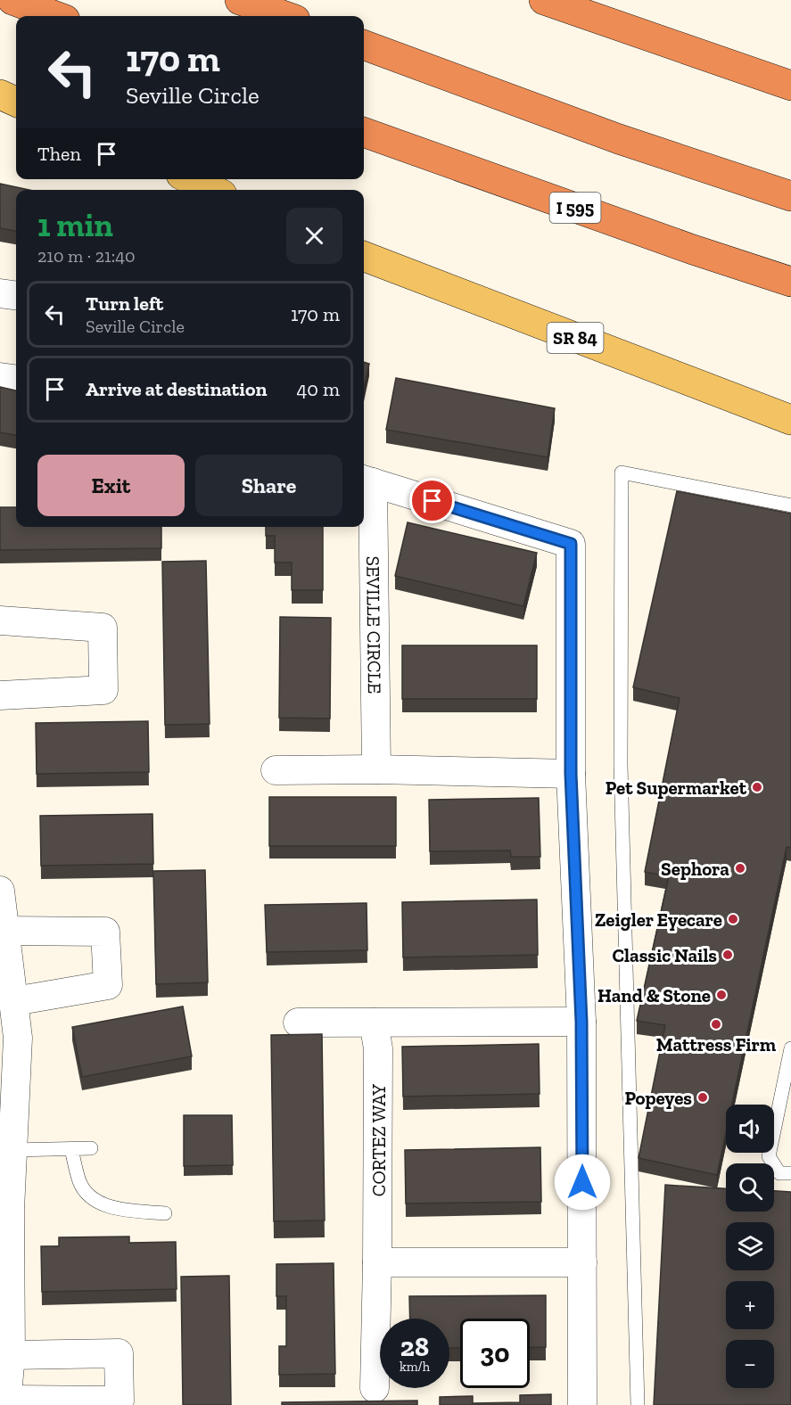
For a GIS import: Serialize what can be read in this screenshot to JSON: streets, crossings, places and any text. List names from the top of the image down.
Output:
{
  "streets": {
    "highway": ["I 595"],
    "main road": ["SR 84"],
    "street": ["SEVILLE CIRCLE", "CORTEZ WAY"]
  },
  "places": [
    "Pet Supermarket",
    "Sephora",
    "Zeigler Eyecare",
    "Classic Nails",
    "Hand & Stone",
    "Mattress Firm",
    "Popeyes"
  ],
  "page": {
    "turn": ["170 m", "Seville Circle"],
    "then": "Then",
    "heading": ["1 min", "210 m · 21:40"],
    "list": [
      {
        "name": "Turn left",
        "note": "Seville Circle",
        "value": "170 m"
      },
      {
        "name": "Arrive at destination",
        "value": "40 m"
      }
    ],
    "buttons": ["Exit", "Share"],
    "map_buttons": ["+", "−"],
    "speed": "28 km/h",
    "limit": "30"
  }
}
